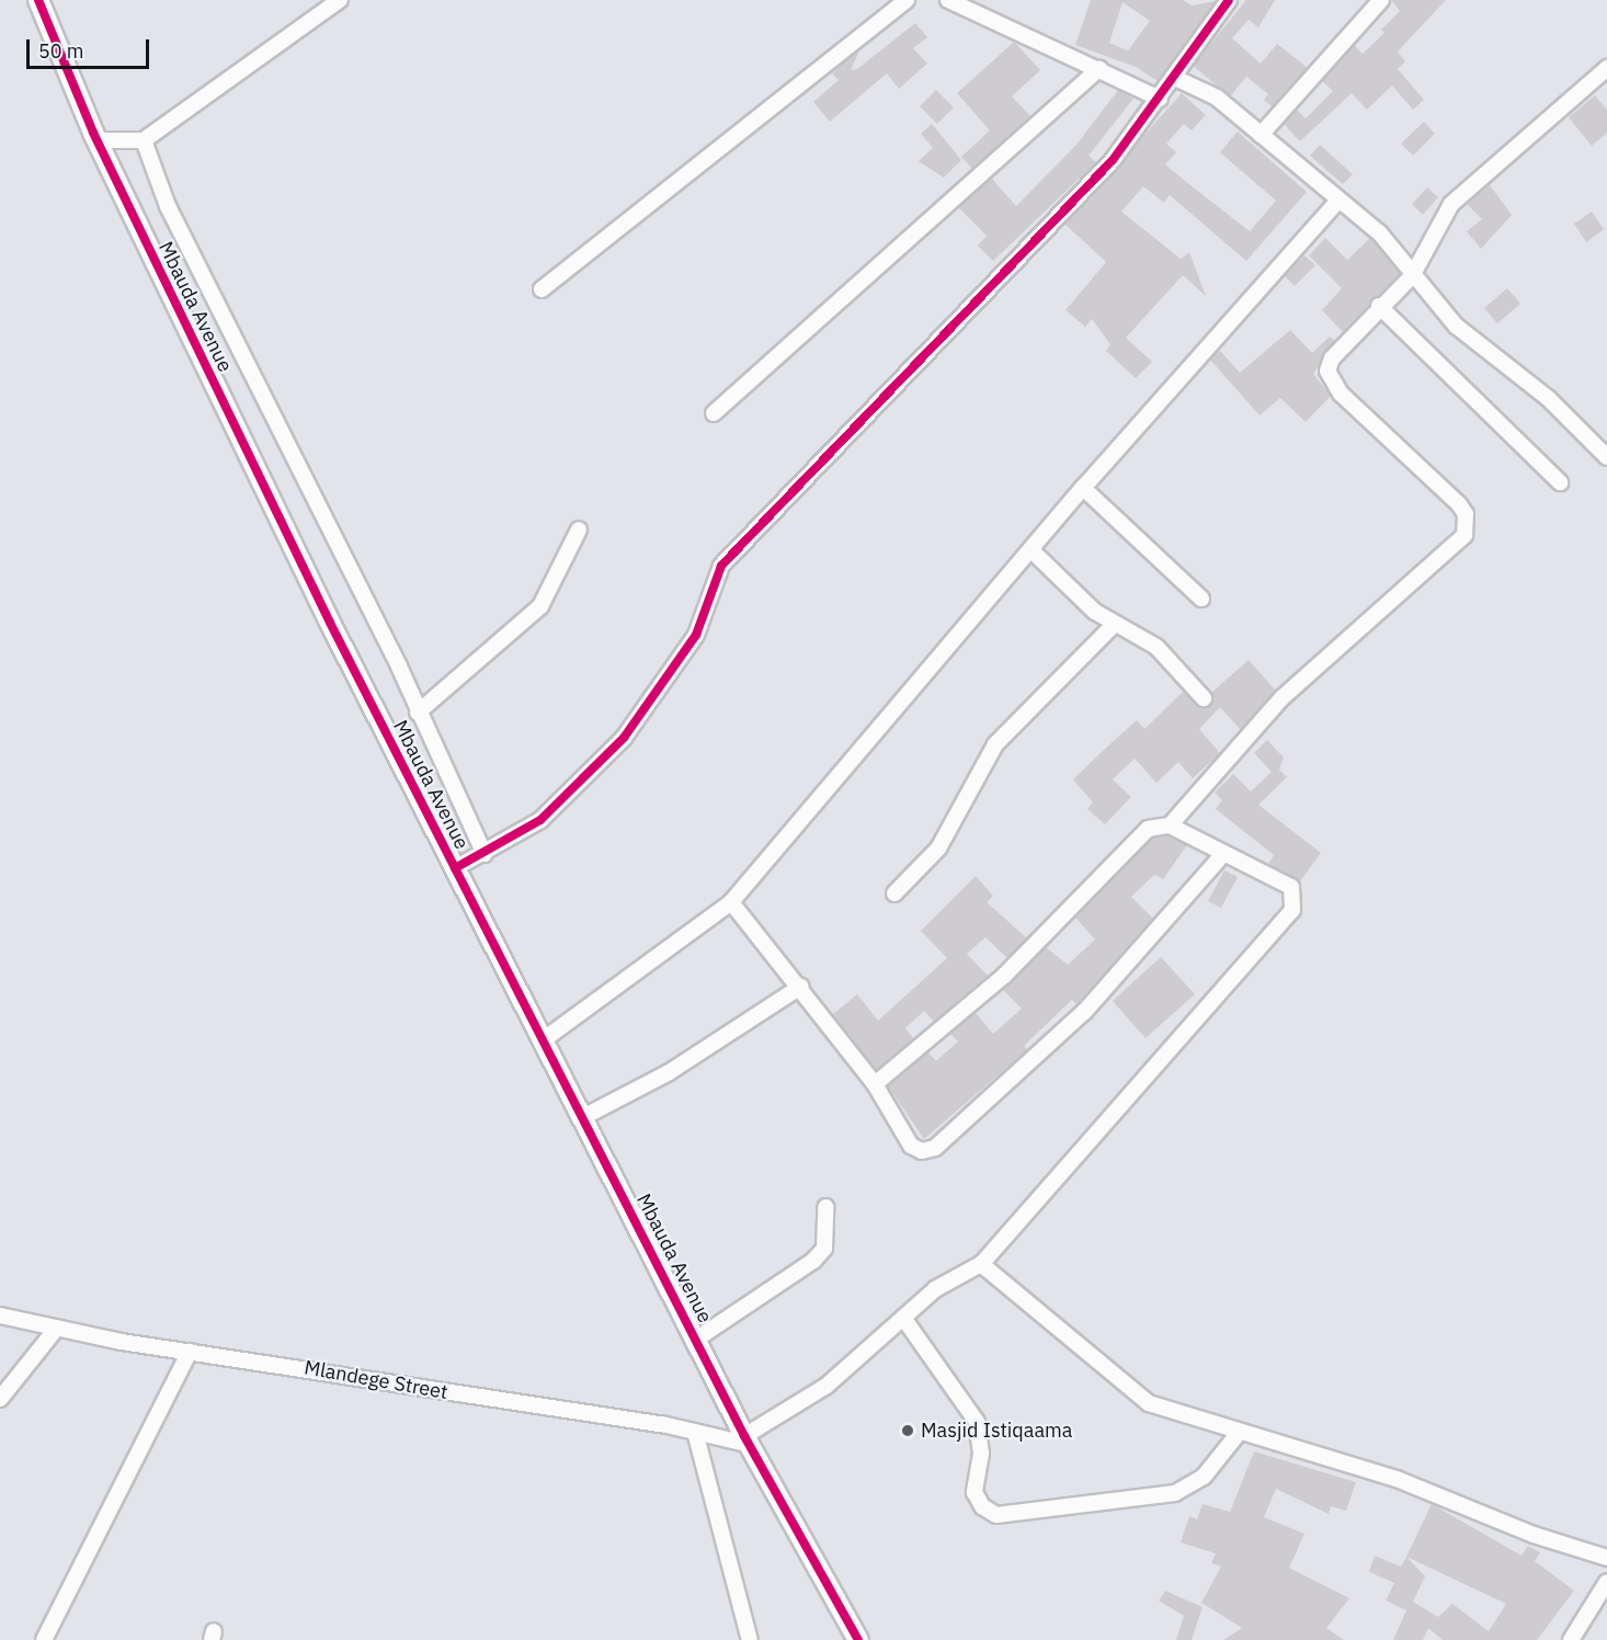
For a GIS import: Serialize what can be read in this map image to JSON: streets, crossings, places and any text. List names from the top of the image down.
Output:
{
  "streets": {
    "street": ["Mbauda Avenue", "Mlandege Street"]
  },
  "crossings": [
    ["Mbauda Avenue", "Mlandege Street"]
  ],
  "places": ["Masjid Istiqaama"],
  "scale_bar": "50 m"
}
